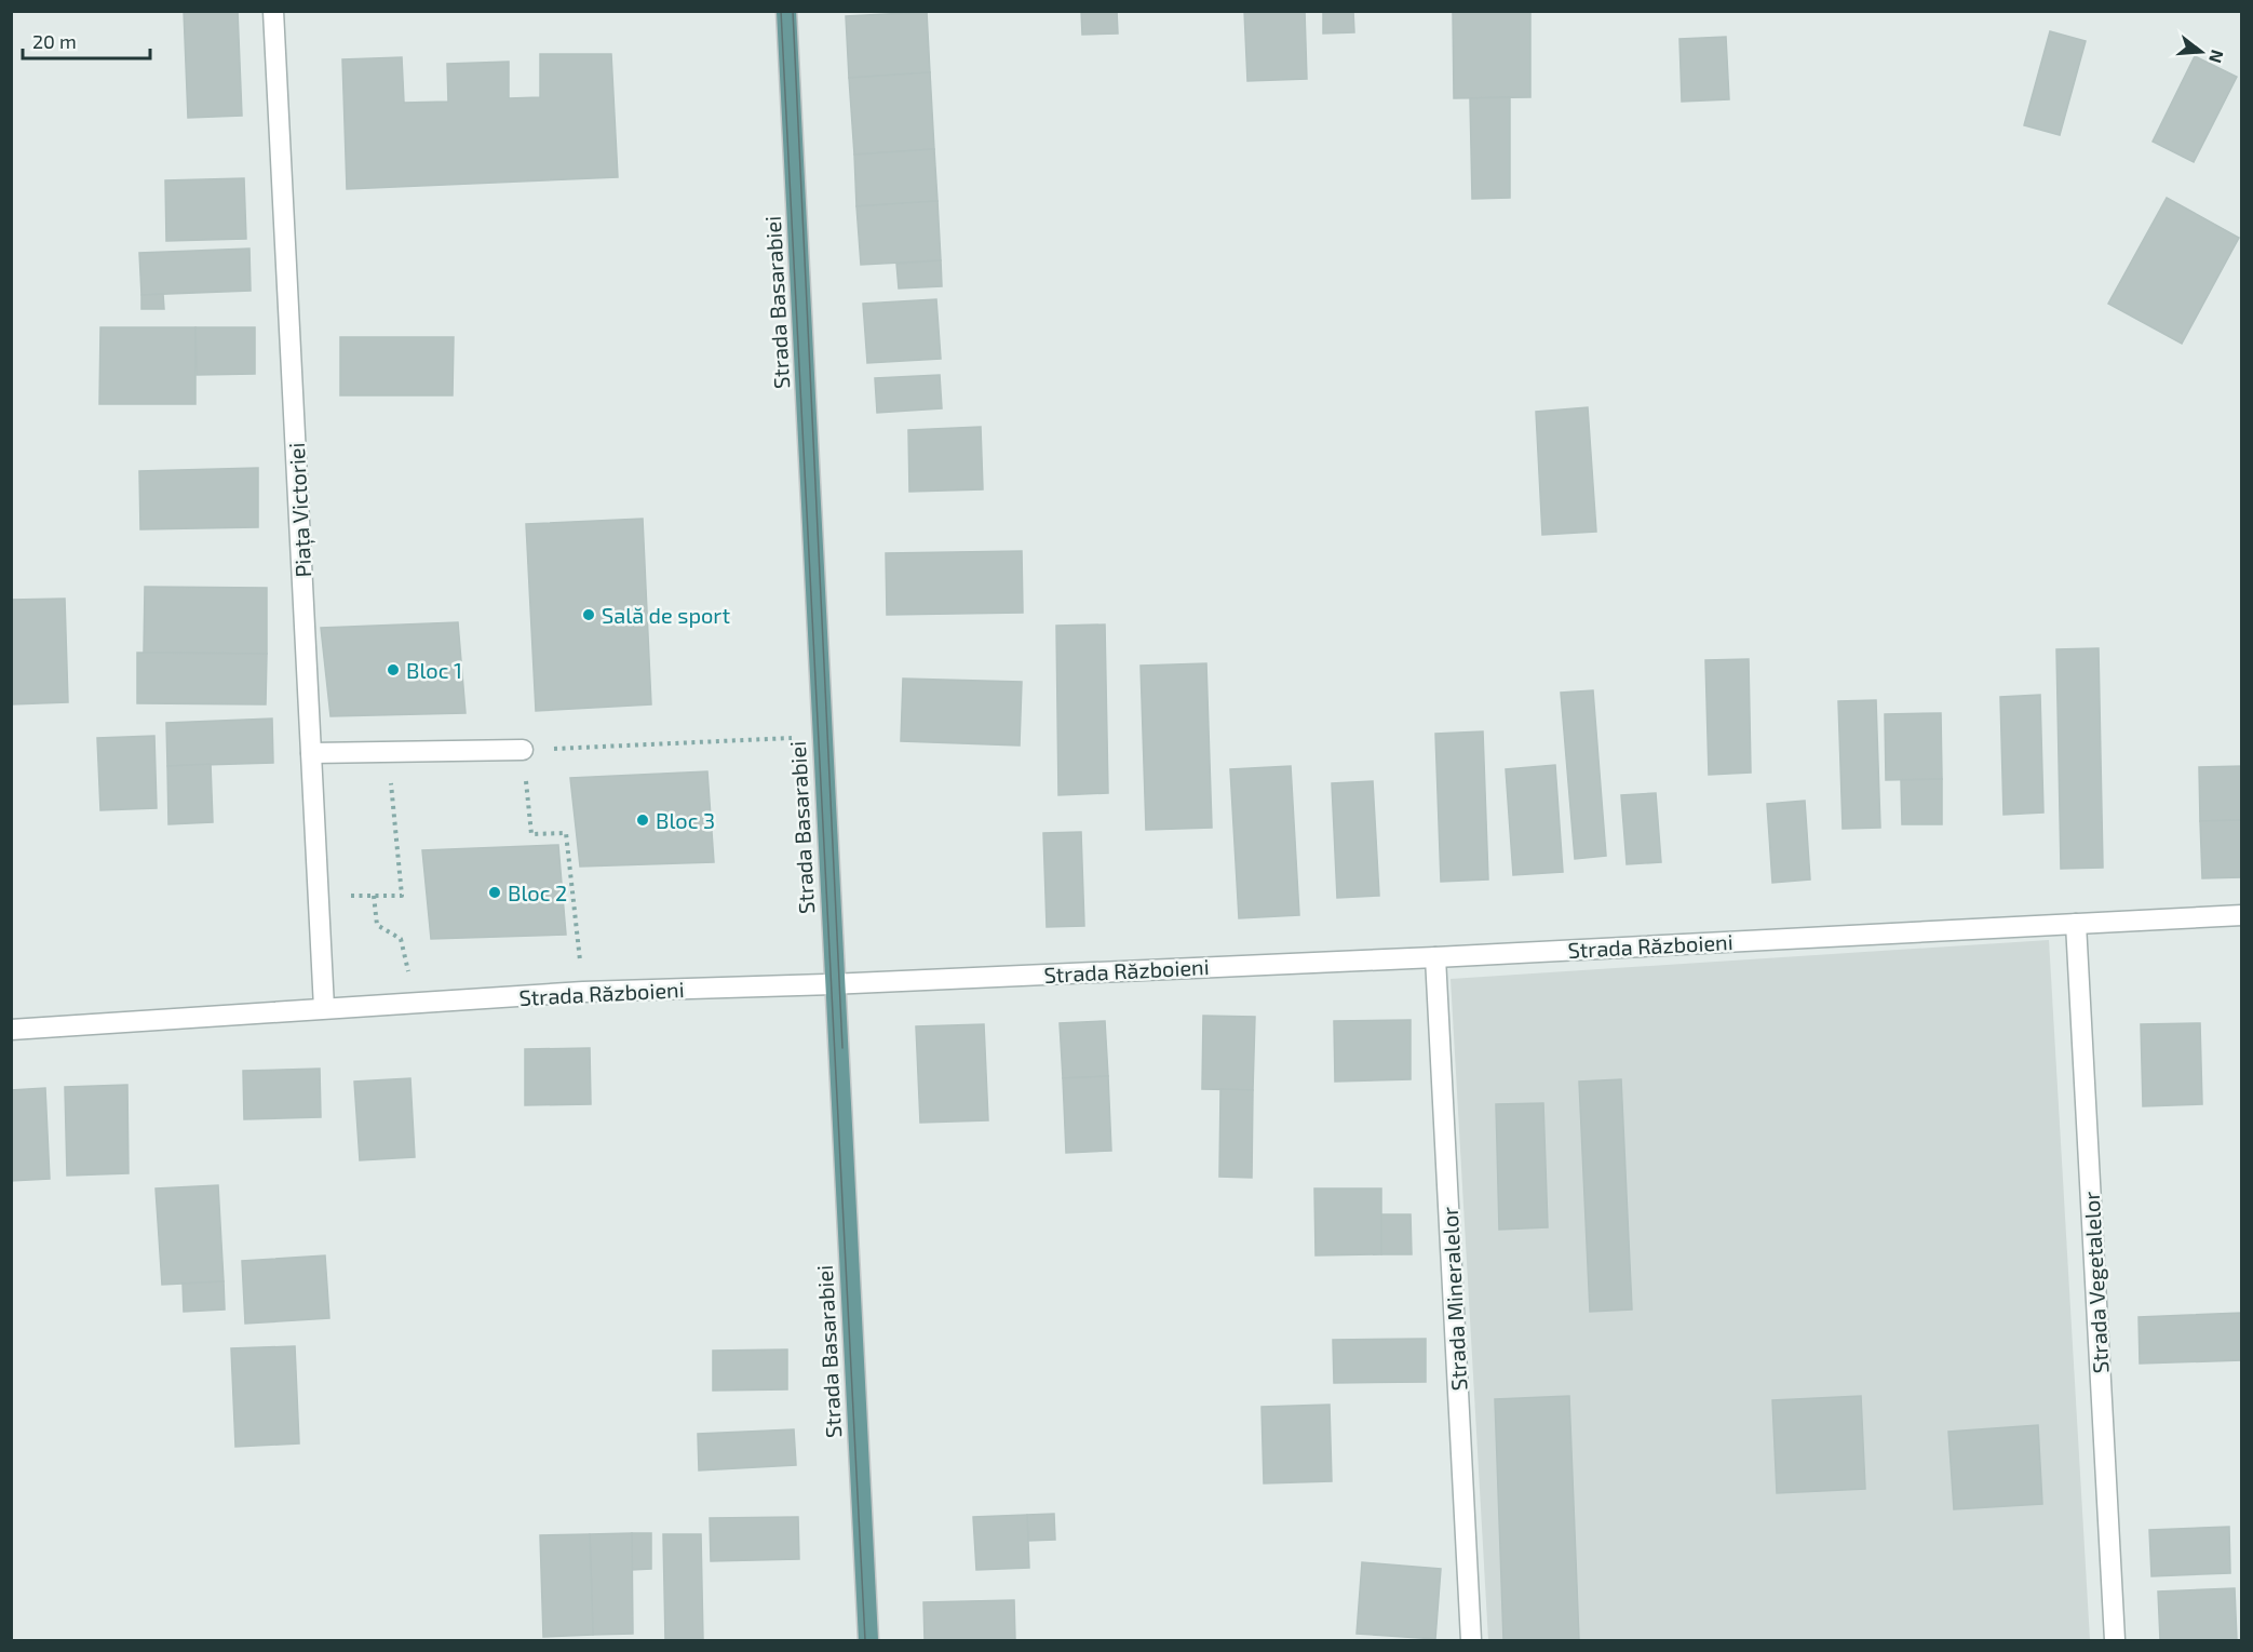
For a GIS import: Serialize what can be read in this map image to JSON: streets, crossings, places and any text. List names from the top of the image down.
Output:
{
  "streets": {
    "main road": ["Strada Basarabiei"],
    "street": [
      "Piața Victoriei",
      "Strada Războieni",
      "Strada Vegetalelor",
      "Strada Mineralelor"
    ]
  },
  "crossings": [
    ["Strada Basarabiei", "Strada Războieni"],
    ["Piața Victoriei", "Strada Războieni"],
    ["Strada Războieni", "Strada Vegetalelor"],
    ["Strada Războieni", "Strada Mineralelor"]
  ],
  "places": [
    "Sală de sport",
    "Bloc 1",
    "Bloc 3",
    "Bloc 2"
  ],
  "scale_bar": "20 m",
  "north": "right"
}
